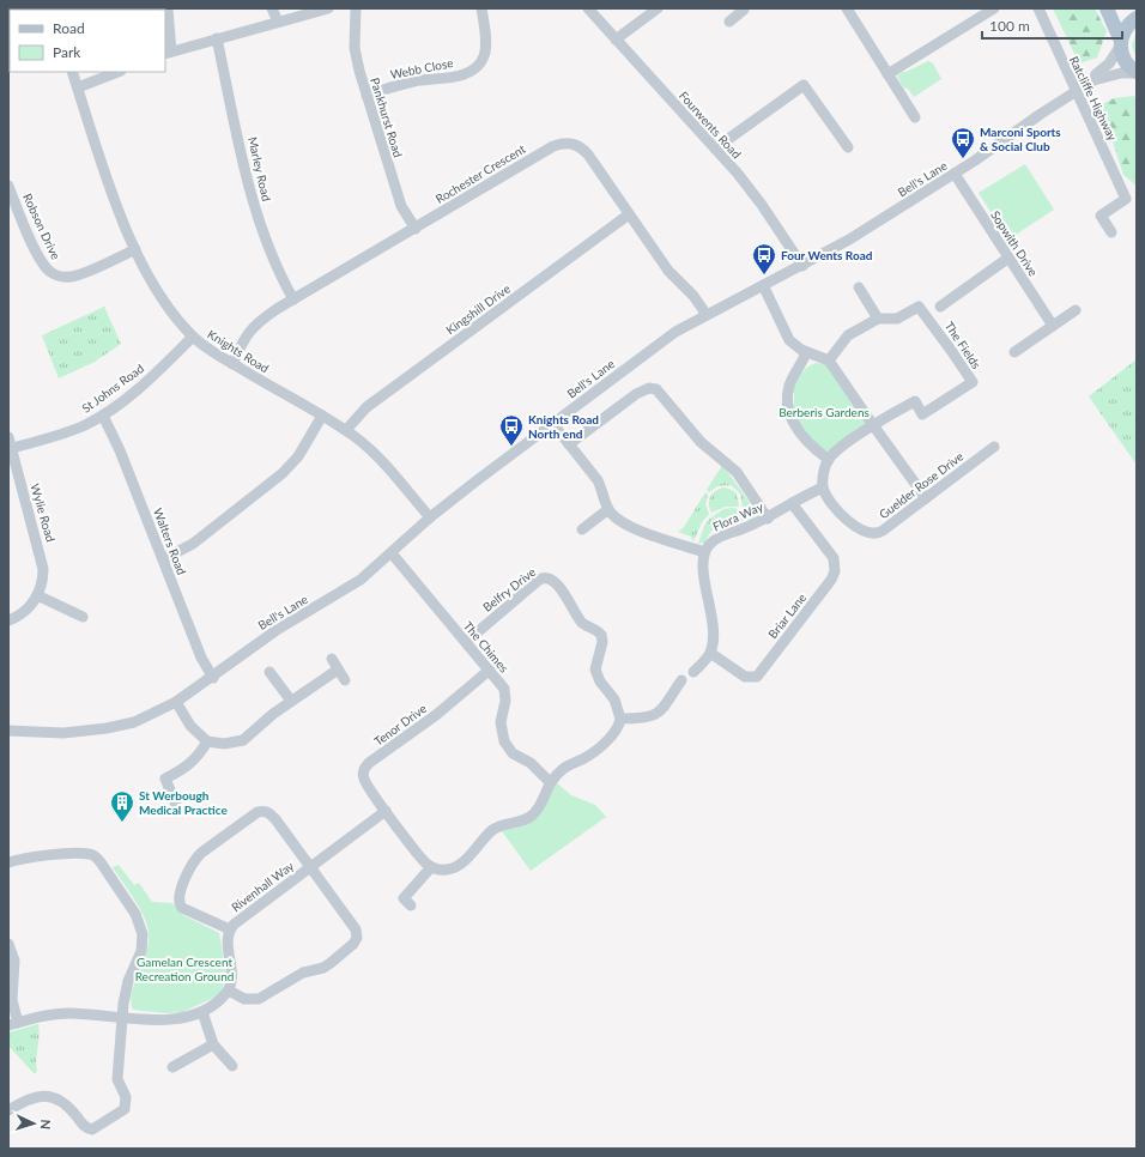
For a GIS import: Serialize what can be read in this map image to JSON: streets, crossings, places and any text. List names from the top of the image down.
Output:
{
  "streets": {
    "street": [
      "Webb Close",
      "Ratcliffe Highway",
      "Pankhurst Road",
      "Fourwents Road",
      "Marley Road",
      "Rochester Crescent",
      "Bell's Lane",
      "Robson Drive",
      "Sopwith Drive",
      "Kingshill Drive",
      "The Fields",
      "Knights Road",
      "St Johns Road",
      "Guelder Rose Drive",
      "Wylie Road",
      "Flora Way",
      "Walters Road",
      "Belfry Drive",
      "Briar Lane",
      "The Chimes",
      "Tenor Drive",
      "Rivenhall Way"
    ]
  },
  "crossings": [
    ["Webb Close", "Pankhurst Road"],
    ["Ratcliffe Highway", "Bell's Lane"],
    ["Pankhurst Road", "Rochester Crescent"],
    ["Fourwents Road", "Bell's Lane"],
    ["Marley Road", "Rochester Crescent"],
    ["Rochester Crescent", "Bell's Lane"],
    ["Rochester Crescent", "Kingshill Drive"],
    ["Rochester Crescent", "Knights Road"],
    ["Bell's Lane", "Sopwith Drive"],
    ["Bell's Lane", "Knights Road"],
    ["Bell's Lane", "Walters Road"],
    ["Bell's Lane", "The Chimes"],
    ["Robson Drive", "Knights Road"],
    ["Kingshill Drive", "Knights Road"],
    ["Knights Road", "St Johns Road"],
    ["St Johns Road", "Wylie Road"],
    ["St Johns Road", "Walters Road"],
    ["Guelder Rose Drive", "Flora Way"],
    ["Flora Way", "Briar Lane"],
    ["Belfry Drive", "The Chimes"],
    ["The Chimes", "Tenor Drive"],
    ["Tenor Drive", "Rivenhall Way"]
  ],
  "parks": ["Berberis Gardens", "Gamelan Crescent Recreation Ground"],
  "places": {
    "bus stop": ["Marconi Sports & Social Club", "Four Wents Road", "Knights Road North end"],
    "building": ["St Werbough Medical Practice"]
  },
  "legend": ["Road", "Park"],
  "scale_bar": "100 m",
  "north": "right"
}
